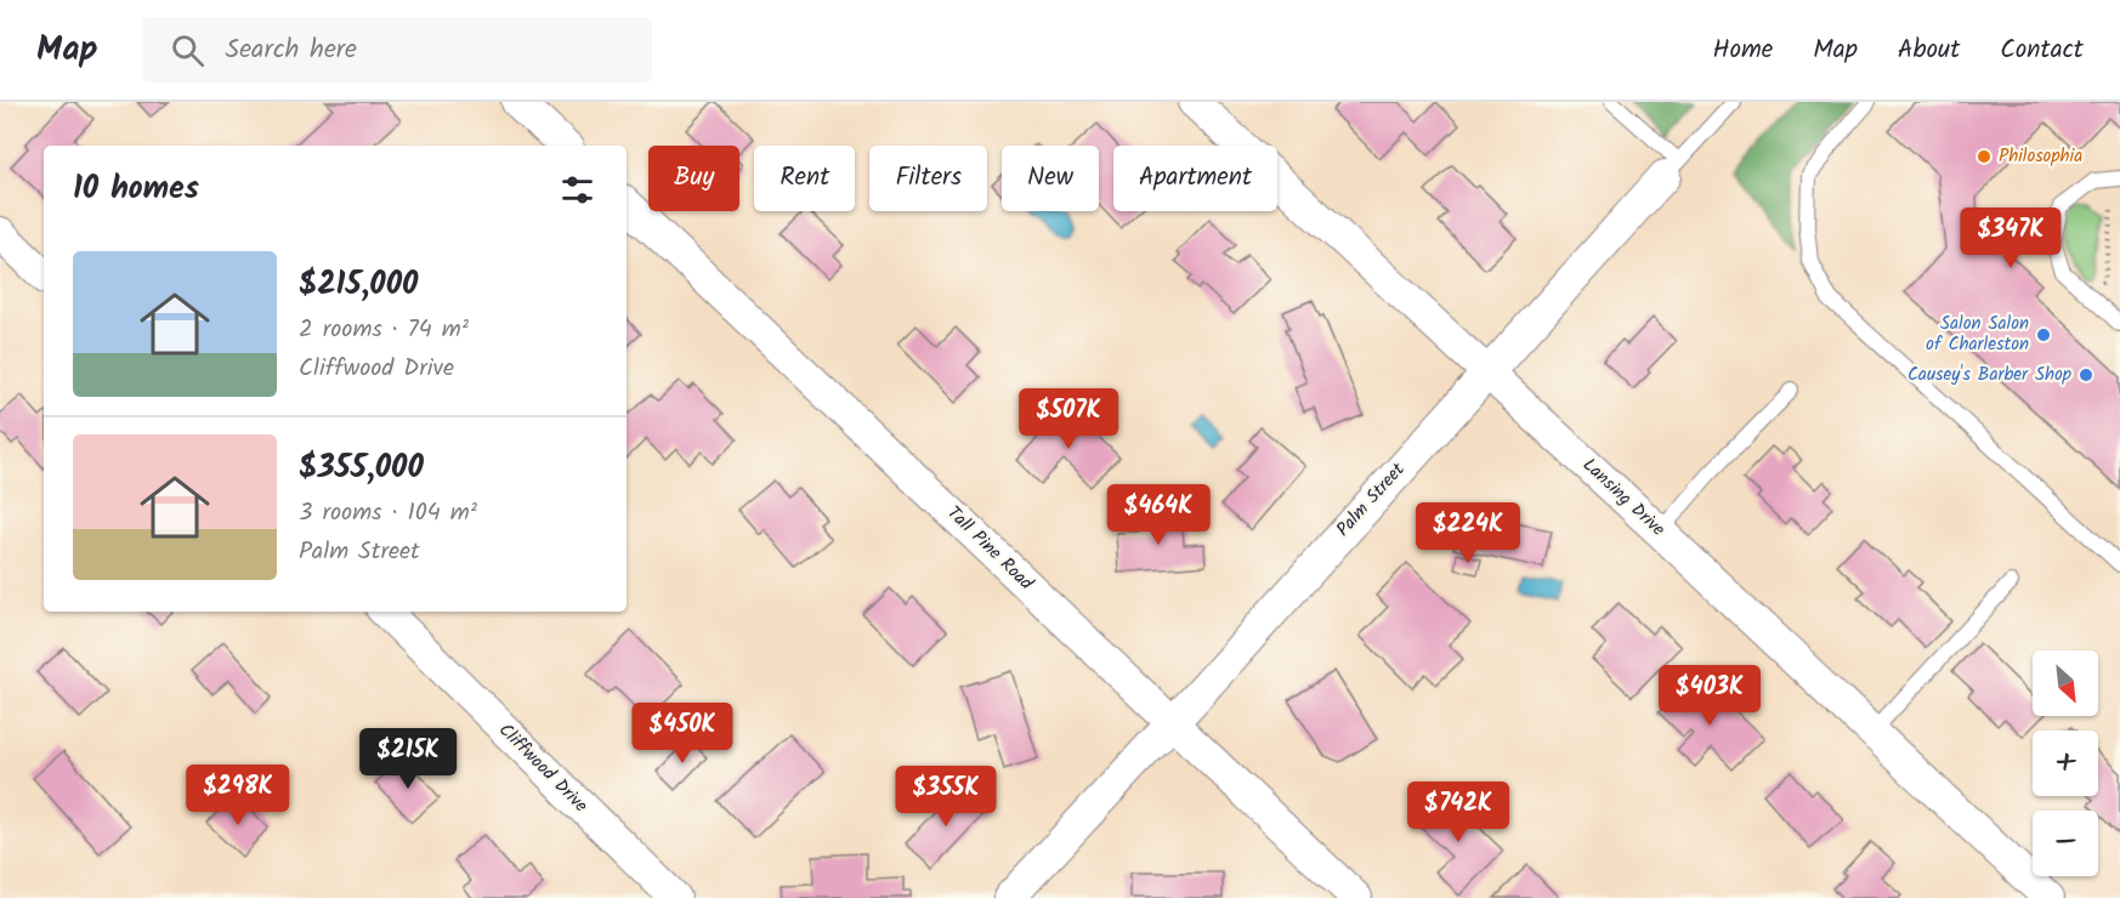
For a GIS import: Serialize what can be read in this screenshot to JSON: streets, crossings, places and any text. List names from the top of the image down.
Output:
{
  "streets": {
    "street": [
      "Lansing Drive",
      "Palm Street",
      "Tall Pine Road",
      "Cliffwood Drive"
    ]
  },
  "crossings": [
    ["Lansing Drive", "Palm Street"],
    ["Palm Street", "Tall Pine Road"]
  ],
  "places": ["Philosophia", "Salon Salon of Charleston", "Causey's Barber Shop"],
  "north": "bottom right",
  "page": {
    "header": "Map",
    "search": "Search here",
    "nav": [
      "Home",
      "Map",
      "About",
      "Contact"
    ],
    "chip": [
      "Buy",
      "Rent",
      "Filters",
      "New",
      "Apartment"
    ],
    "heading": "10 homes",
    "price": [
      "$347K",
      "$507K",
      "$464K",
      "$224K",
      "$403K",
      "$450K",
      "$215K",
      "$298K",
      "$355K",
      "$742K"
    ],
    "list": [
      {
        "name": "$215,000",
        "note": "2 rooms · 74 m² · Cliffwood Drive"
      },
      {
        "name": "$355,000",
        "note": "3 rooms · 104 m² · Palm Street"
      }
    ],
    "map_buttons": ["+", "−"]
  }
}
